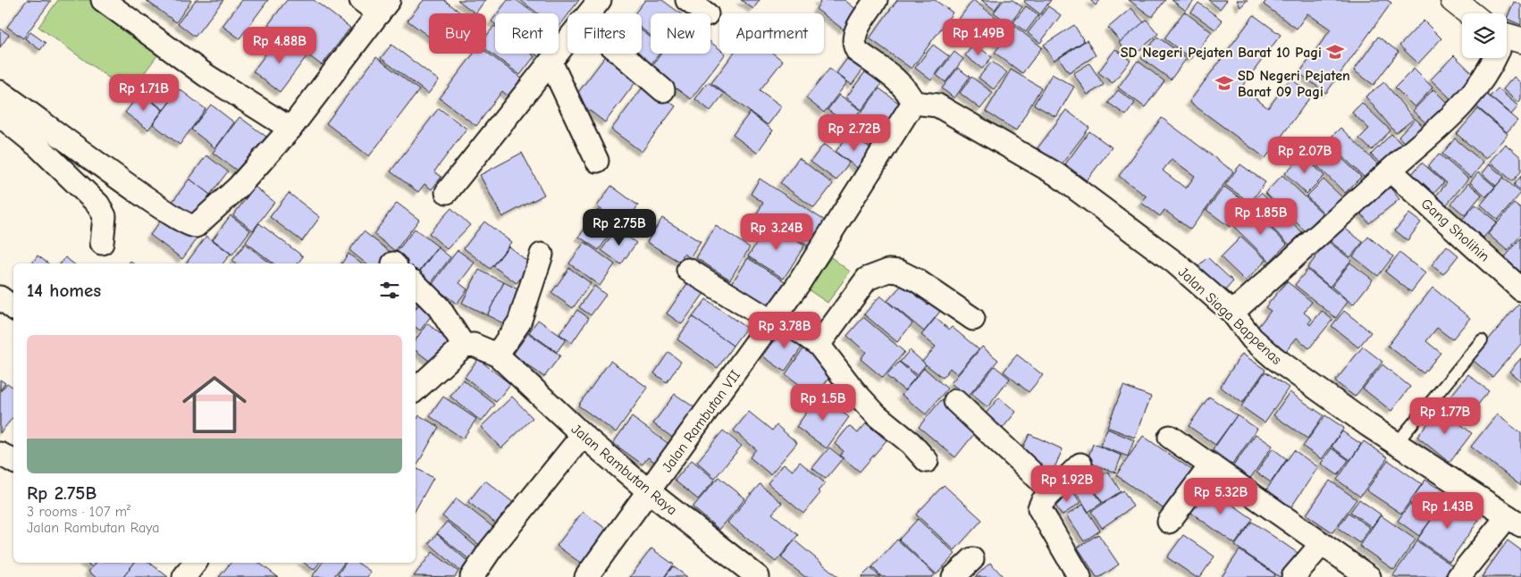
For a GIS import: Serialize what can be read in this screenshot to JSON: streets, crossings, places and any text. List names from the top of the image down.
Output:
{
  "streets": {
    "street": [
      "Gang Sholihin",
      "Jalan Siaga Bappenas",
      "Jalan Rambutan VII",
      "Jalan Rambutan Raya"
    ]
  },
  "crossings": [
    ["Jalan Siaga Bappenas", "Jalan Rambutan VII"],
    ["Jalan Rambutan VII", "Jalan Rambutan Raya"]
  ],
  "places": {
    "school or university": ["SD Negeri Pejaten Barat 10 Pagi", "SD Negeri Pejaten Barat 09 Pagi"]
  },
  "page": {
    "chip": [
      "Buy",
      "Rent",
      "Filters",
      "New",
      "Apartment"
    ],
    "price": [
      "Rp 1.49B",
      "Rp 4.88B",
      "Rp 1.71B",
      "Rp 2.72B",
      "Rp 2.07B",
      "Rp 1.85B",
      "Rp 2.75B",
      "Rp 3.24B",
      "Rp 3.78B",
      "Rp 1.5B",
      "Rp 1.77B",
      "Rp 1.92B",
      "Rp 5.32B",
      "Rp 1.43B"
    ],
    "heading": "14 homes",
    "list": [
      {
        "name": "Rp 2.75B",
        "note": "3 rooms · 107 m² · Jalan Rambutan Raya"
      }
    ]
  }
}
